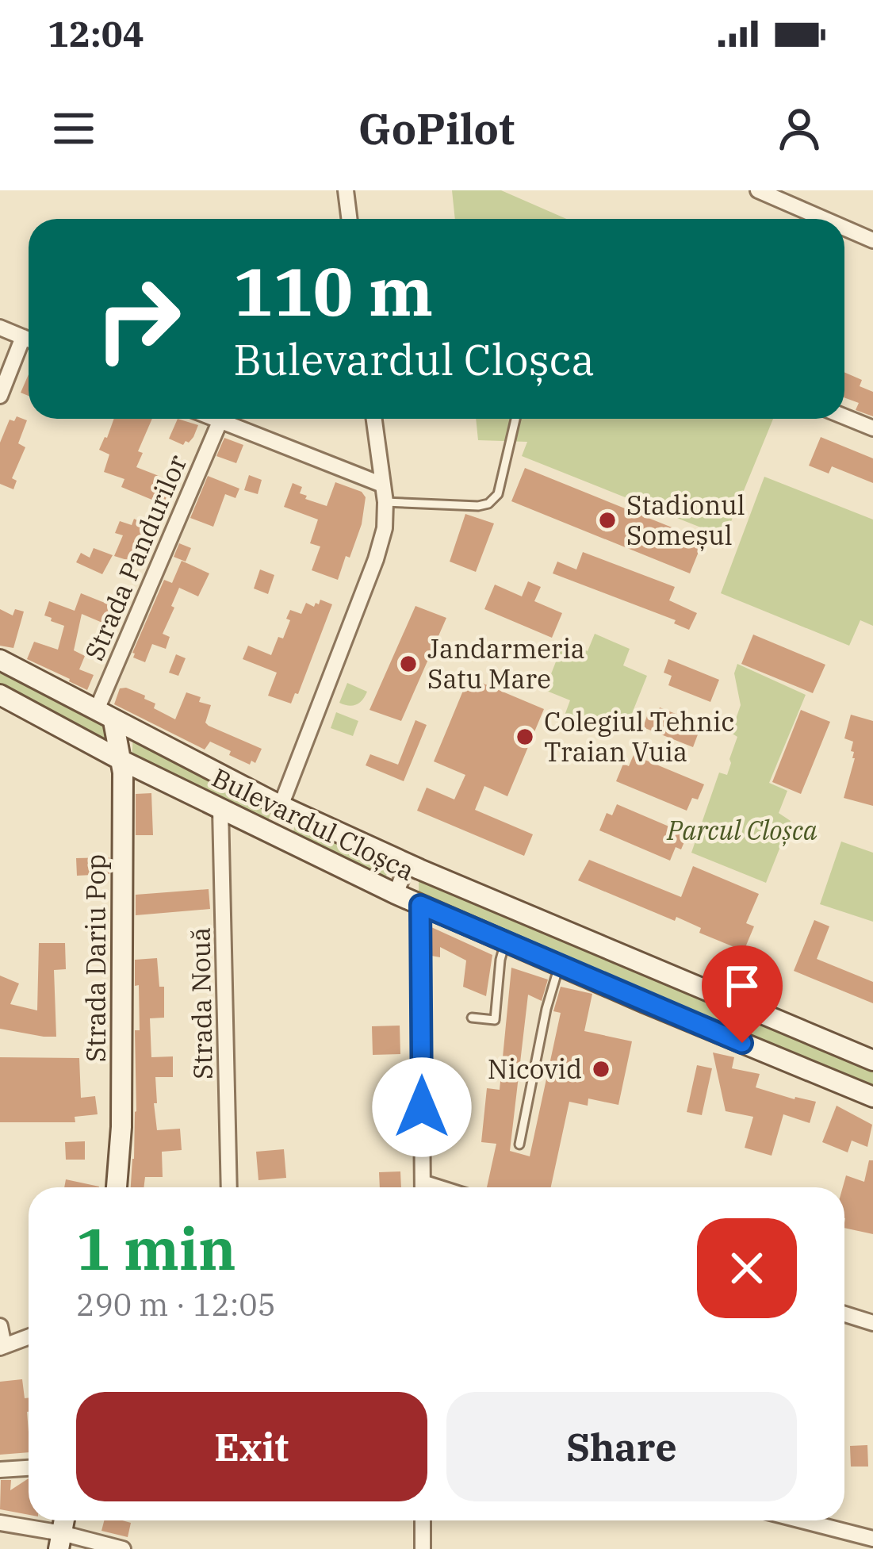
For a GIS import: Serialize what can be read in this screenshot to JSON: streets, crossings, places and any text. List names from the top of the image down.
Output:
{
  "streets": {
    "main road": ["Bulevardul Cloșca", "Strada Dariu Pop"],
    "street": ["Strada Pandurilor", "Strada Nouă"]
  },
  "crossings": [
    ["Strada Pandurilor", "Bulevardul Cloșca"],
    ["Strada Pandurilor", "Strada Dariu Pop"],
    ["Bulevardul Cloșca", "Strada Dariu Pop"],
    ["Bulevardul Cloșca", "Strada Nouă"]
  ],
  "parks": ["Parcul Cloșca"],
  "places": [
    "Stadionul Someșul",
    "Jandarmeria Satu Mare",
    "Colegiul Tehnic Traian Vuia",
    "Nicovid"
  ],
  "page": {
    "status": "12:04",
    "header": "GoPilot",
    "turn": ["110 m", "Bulevardul Cloșca"],
    "heading": ["1 min", "290 m · 12:05"],
    "buttons": ["Exit", "Share"]
  }
}
